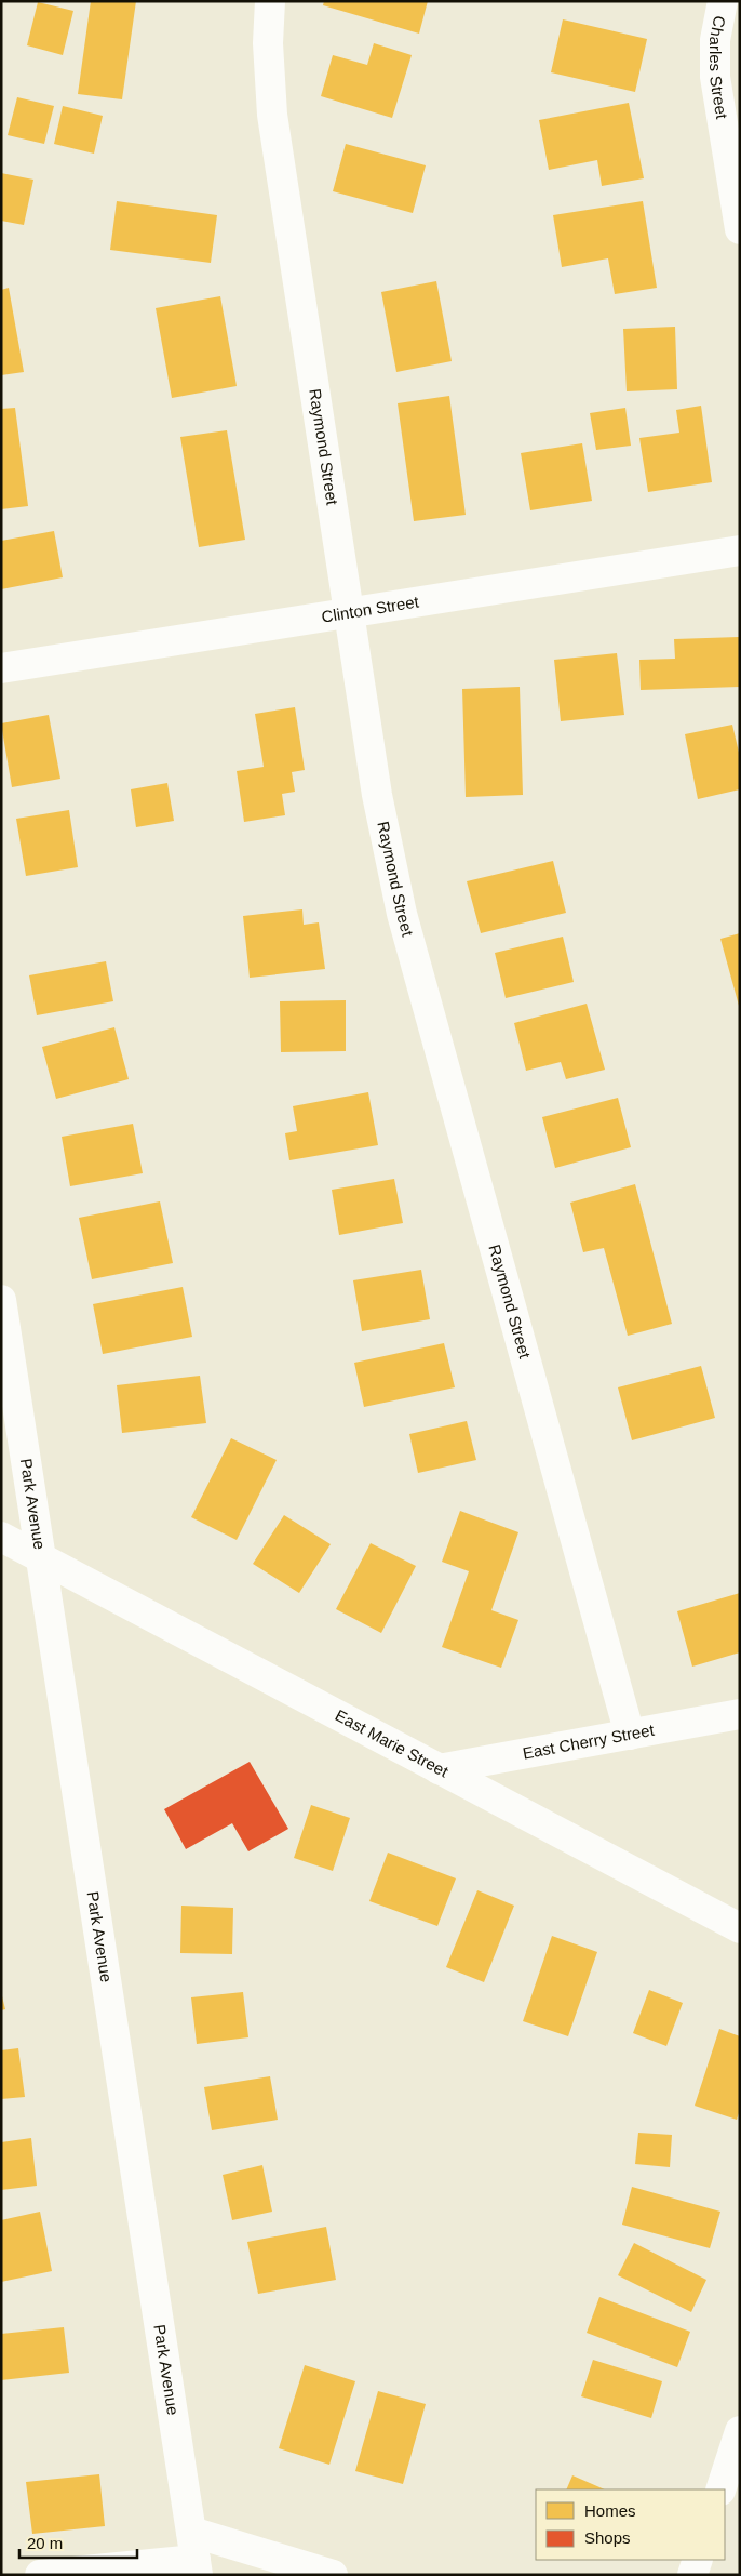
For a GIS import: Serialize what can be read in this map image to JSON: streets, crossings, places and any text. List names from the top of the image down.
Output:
{
  "streets": {
    "street": [
      "Charles Street",
      "Raymond Street",
      "Clinton Street",
      "Park Avenue",
      "East Cherry Street",
      "East Marie Street"
    ]
  },
  "crossings": [
    ["Raymond Street", "Clinton Street"],
    ["Raymond Street", "East Cherry Street"],
    ["Park Avenue", "East Marie Street"],
    ["East Cherry Street", "East Marie Street"]
  ],
  "legend": ["Homes", "Shops"],
  "scale_bar": "20 m"
}
